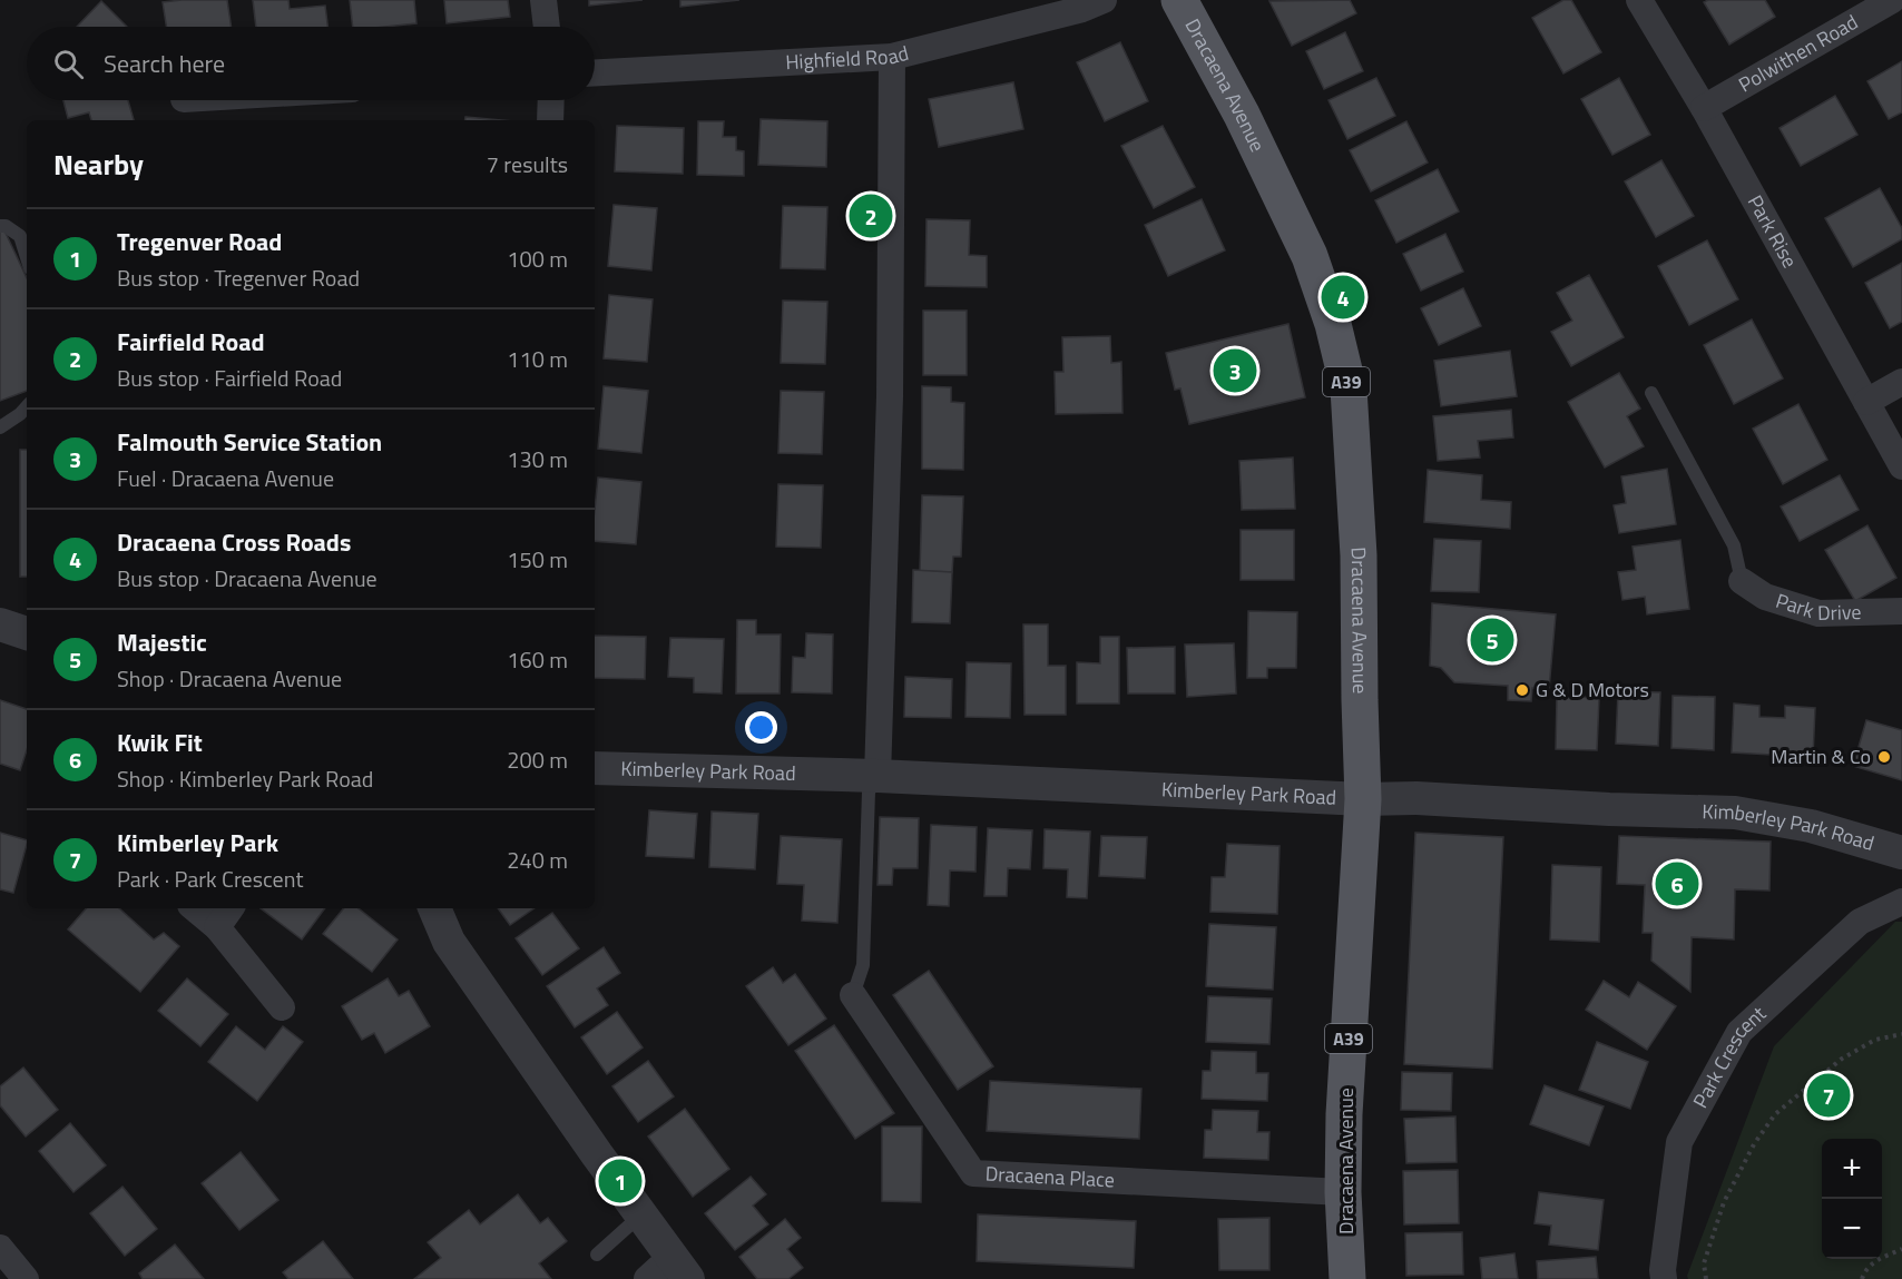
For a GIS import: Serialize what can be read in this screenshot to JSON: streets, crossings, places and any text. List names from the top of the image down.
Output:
{
  "streets": {
    "main road": ["Dracaena Avenue", "A39"],
    "street": [
      "Polwithen Road",
      "Highfield Road",
      "Park Rise",
      "Park Drive",
      "Kimberley Park Road",
      "Park Crescent",
      "Dracaena Place"
    ]
  },
  "crossings": [
    ["Polwithen Road", "Park Rise"],
    ["Dracaena Avenue", "Kimberley Park Road"],
    ["Dracaena Avenue", "Dracaena Place"]
  ],
  "places": ["G & D Motors", "Martin & Co"],
  "page": {
    "search": "Search here",
    "heading": ["Nearby", "7 results"],
    "pins": [
      "2",
      "4",
      "3",
      "5",
      "6",
      "7",
      "1"
    ],
    "list": [
      {
        "mark": "1",
        "name": "Tregenver Road",
        "note": "Bus stop · Tregenver Road",
        "value": "100 m"
      },
      {
        "mark": "2",
        "name": "Fairfield Road",
        "note": "Bus stop · Fairfield Road",
        "value": "110 m"
      },
      {
        "mark": "3",
        "name": "Falmouth Service Station",
        "note": "Fuel · Dracaena Avenue",
        "value": "130 m"
      },
      {
        "mark": "4",
        "name": "Dracaena Cross Roads",
        "note": "Bus stop · Dracaena Avenue",
        "value": "150 m"
      },
      {
        "mark": "5",
        "name": "Majestic",
        "note": "Shop · Dracaena Avenue",
        "value": "160 m"
      },
      {
        "mark": "6",
        "name": "Kwik Fit",
        "note": "Shop · Kimberley Park Road",
        "value": "200 m"
      },
      {
        "mark": "7",
        "name": "Kimberley Park",
        "note": "Park · Park Crescent",
        "value": "240 m"
      }
    ],
    "map_buttons": ["+", "−"]
  }
}
